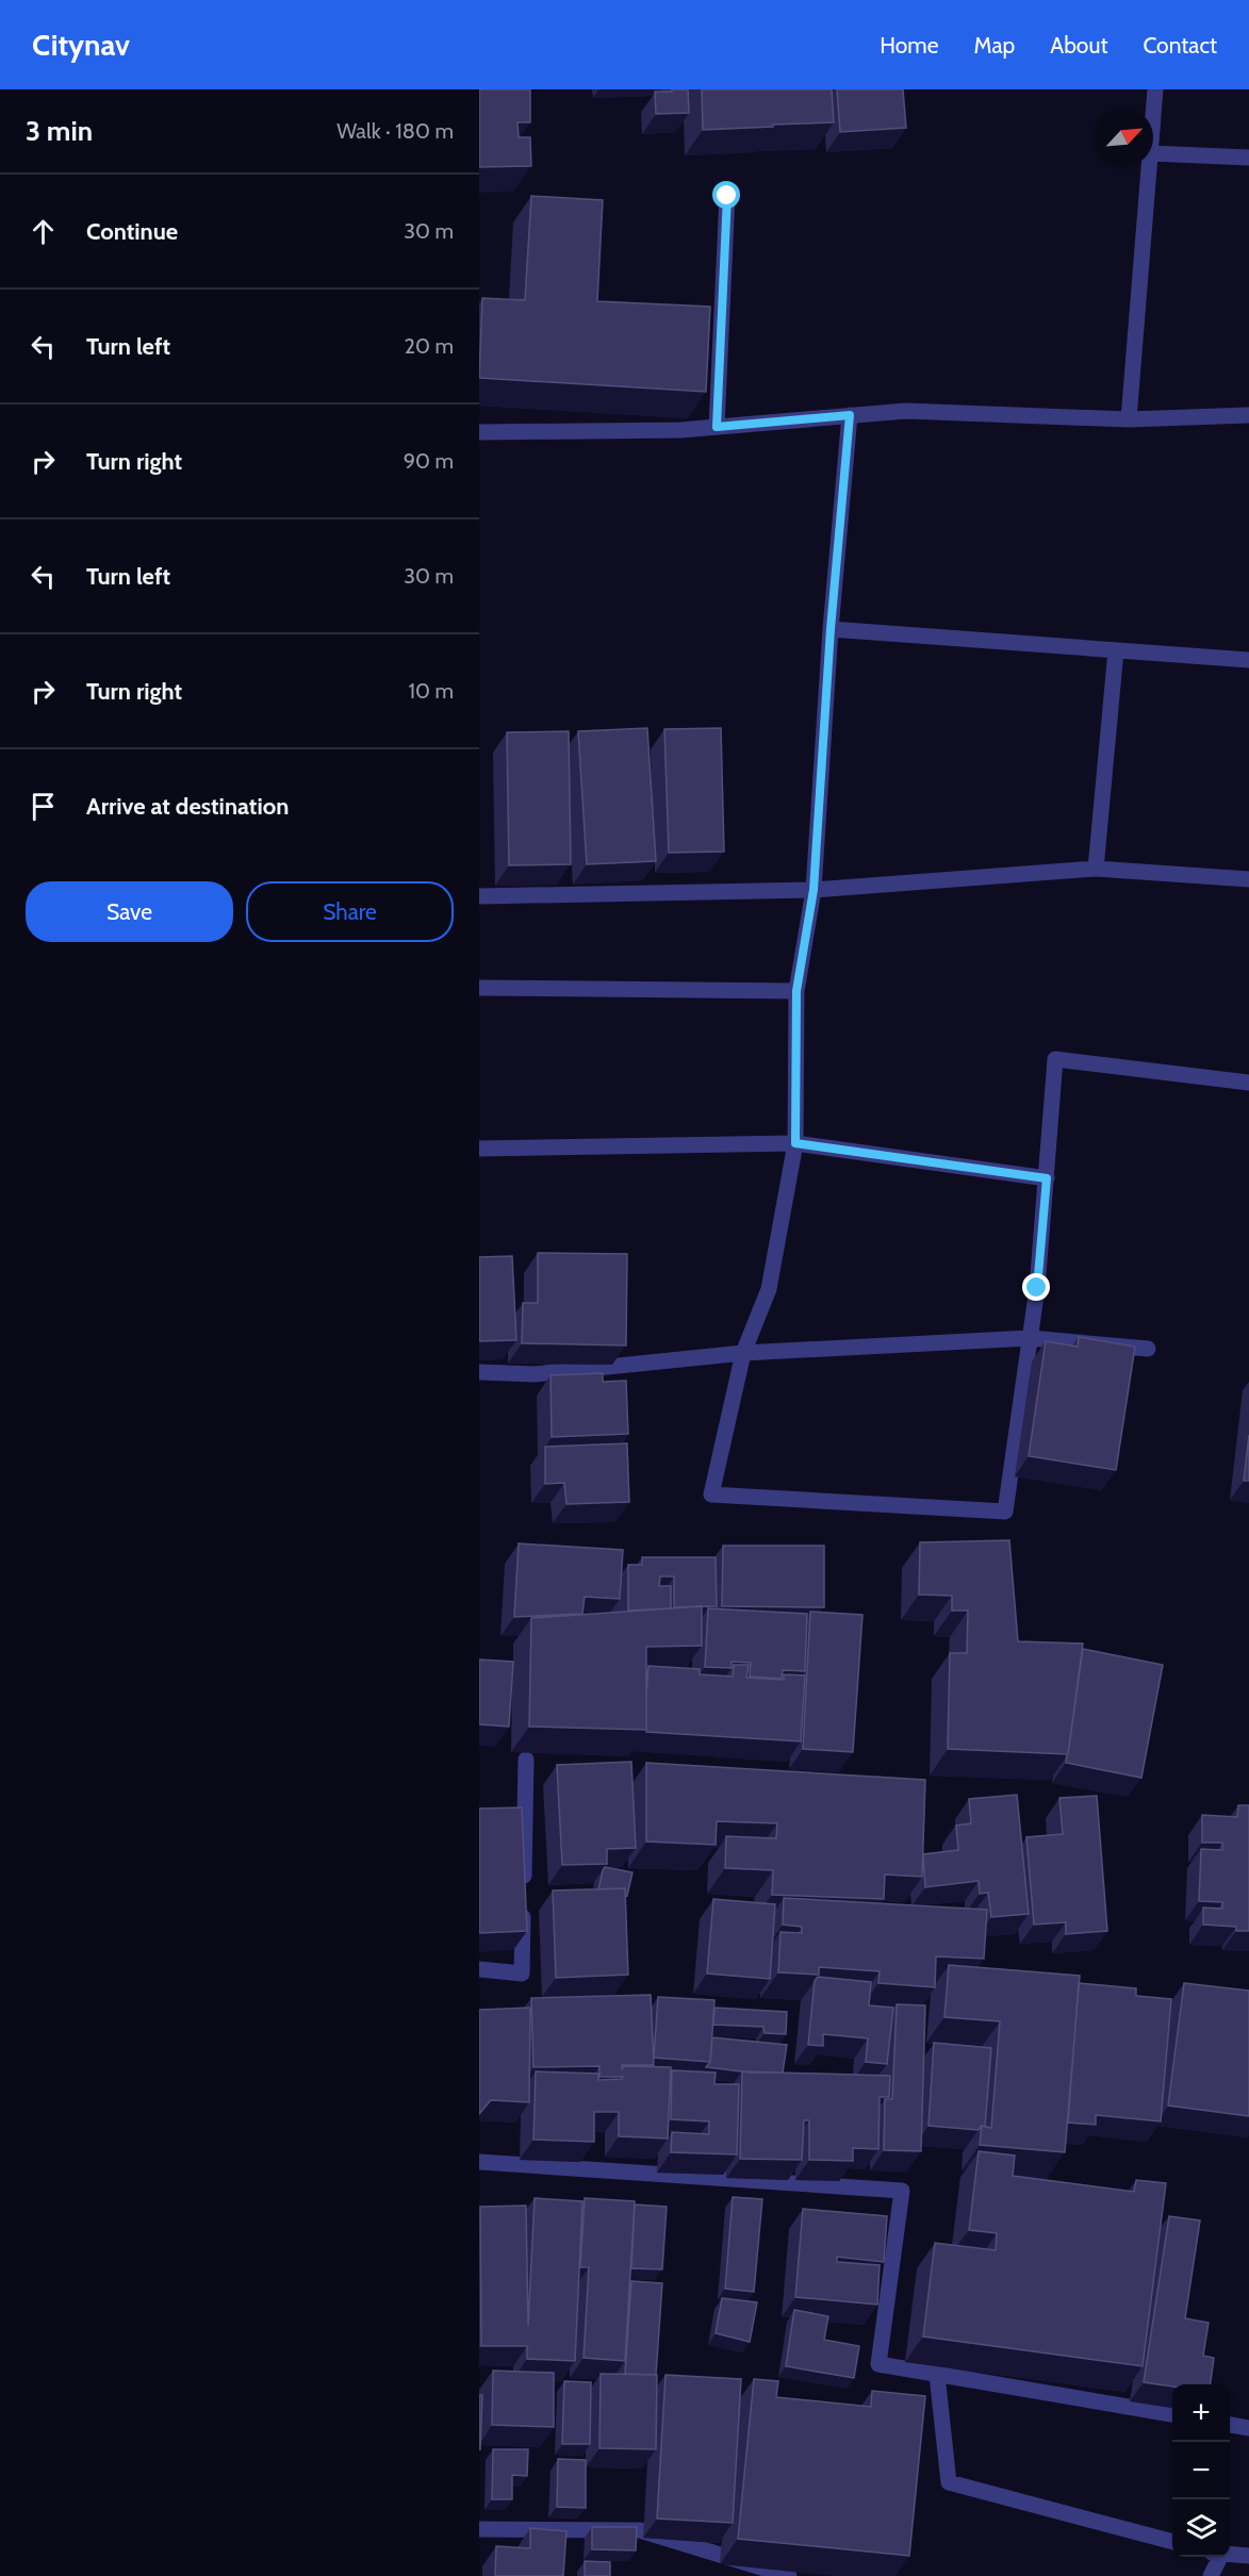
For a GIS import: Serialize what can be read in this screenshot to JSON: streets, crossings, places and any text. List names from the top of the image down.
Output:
{
  "north": "top right",
  "page": {
    "header": "Citynav",
    "nav": [
      "Home",
      "Map",
      "About",
      "Contact"
    ],
    "heading": ["3 min", "Walk · 180 m"],
    "list": [
      ["Continue", "30 m"],
      ["Turn left", "20 m"],
      ["Turn right", "90 m"],
      ["Turn left", "30 m"],
      ["Turn right", "10 m"],
      "Arrive at destination"
    ],
    "buttons": ["Save", "Share"],
    "map_buttons": ["+", "−"]
  }
}
